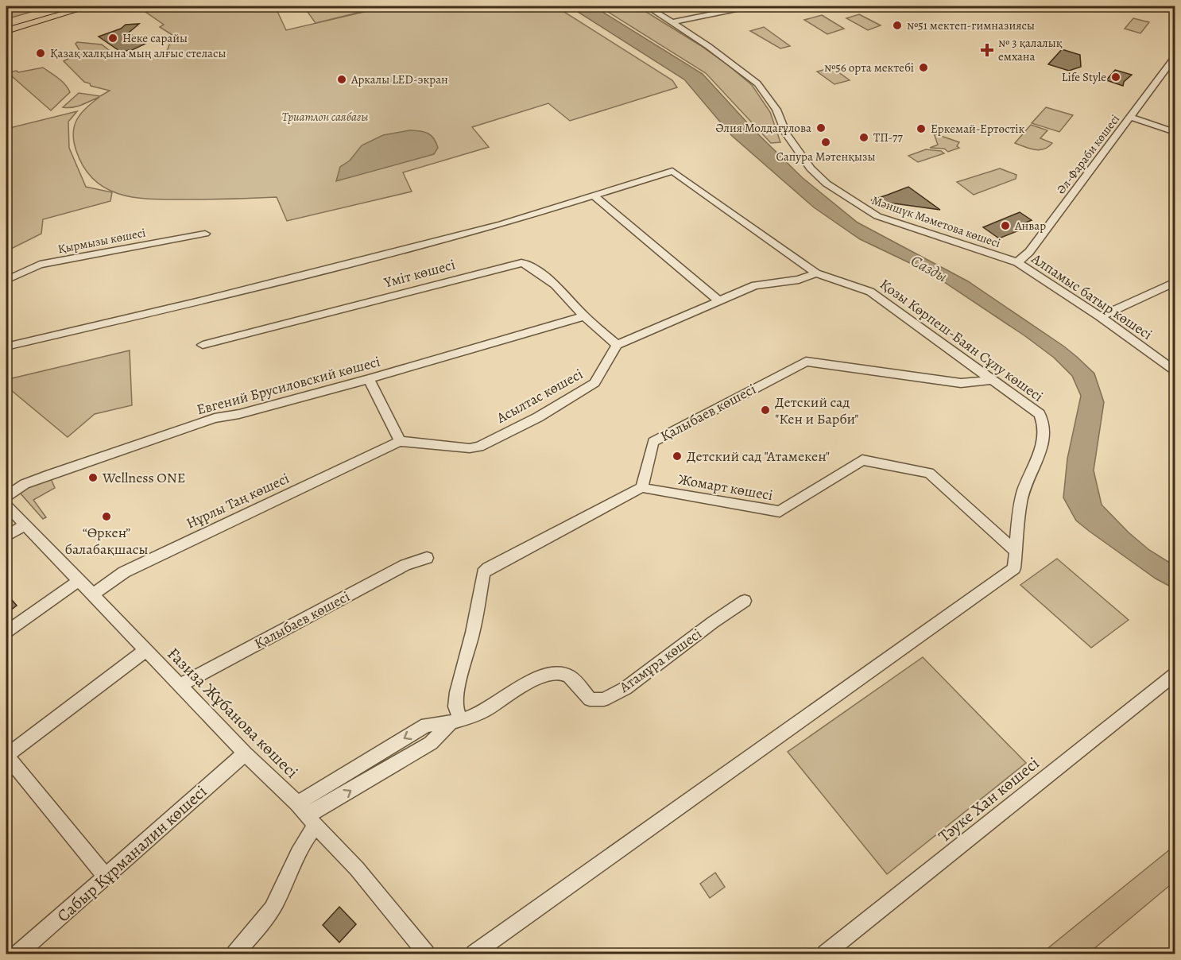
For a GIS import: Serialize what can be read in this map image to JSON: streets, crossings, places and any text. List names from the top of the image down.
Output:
{
  "streets": {
    "street": [
      "Әл-Фараби көшесі",
      "Мәншүк Мәметова көшесі",
      "Қырмызы көшесі",
      "Үміт көшесі",
      "Алпамыс батыр көшесі",
      "Қозы Көрпеш-Баян Сұлу көшесі",
      "Евгений Брусиловский көшесі",
      "Асылтас көшесі",
      "Қалыбаев көшесі",
      "Жомарт көшесі",
      "Нұрлы Таң көшесі",
      "Атамұра көшесі",
      "Ғазиза Жұбанова көшесі",
      "Тәуке Хан көшесі",
      "Сабыр Құрманалин көшесі"
    ]
  },
  "crossings": [
    ["Әл-Фараби көшесі", "Мәншүк Мәметова көшесі"],
    ["Әл-Фараби көшесі", "Алпамыс батыр көшесі"],
    ["Мәншүк Мәметова көшесі", "Алпамыс батыр көшесі"],
    ["Үміт көшесі", "Евгений Брусиловский көшесі"],
    ["Үміт көшесі", "Асылтас көшесі"],
    ["Қозы Көрпеш-Баян Сұлу көшесі", "Қалыбаев көшесі"],
    ["Қозы Көрпеш-Баян Сұлу көшесі", "Жомарт көшесі"],
    ["Асылтас көшесі", "Нұрлы Таң көшесі"],
    ["Қалыбаев көшесі", "Жомарт көшесі"],
    ["Қалыбаев көшесі", "Ғазиза Жұбанова көшесі"],
    ["Нұрлы Таң көшесі", "Ғазиза Жұбанова көшесі"],
    ["Атамұра көшесі", "Ғазиза Жұбанова көшесі"],
    ["Ғазиза Жұбанова көшесі", "Сабыр Құрманалин көшесі"]
  ],
  "water": ["Сазды"],
  "parks": ["Триатлон саябағы"],
  "places": {
    "other": [
      "№51 мектеп-гимназиясы",
      "Неке сарайы",
      "Қазақ халқына мың алғыс стеласы",
      "№56 орта мектебі",
      "Life Style",
      "Аркалы LED-экран",
      "Әлия Молдағұлова",
      "Еркемай-Ертөстік",
      "ТП-77",
      "Сапура Мәтенқызы",
      "Анвар",
      "Детский сад \"Кен и Барби\"",
      "Детский сад \"Атамекен\"",
      "Wellness ONE",
      "“Өркен” балабақшасы"
    ],
    "health": ["№ 3 қалалық емхана"]
  }
}
